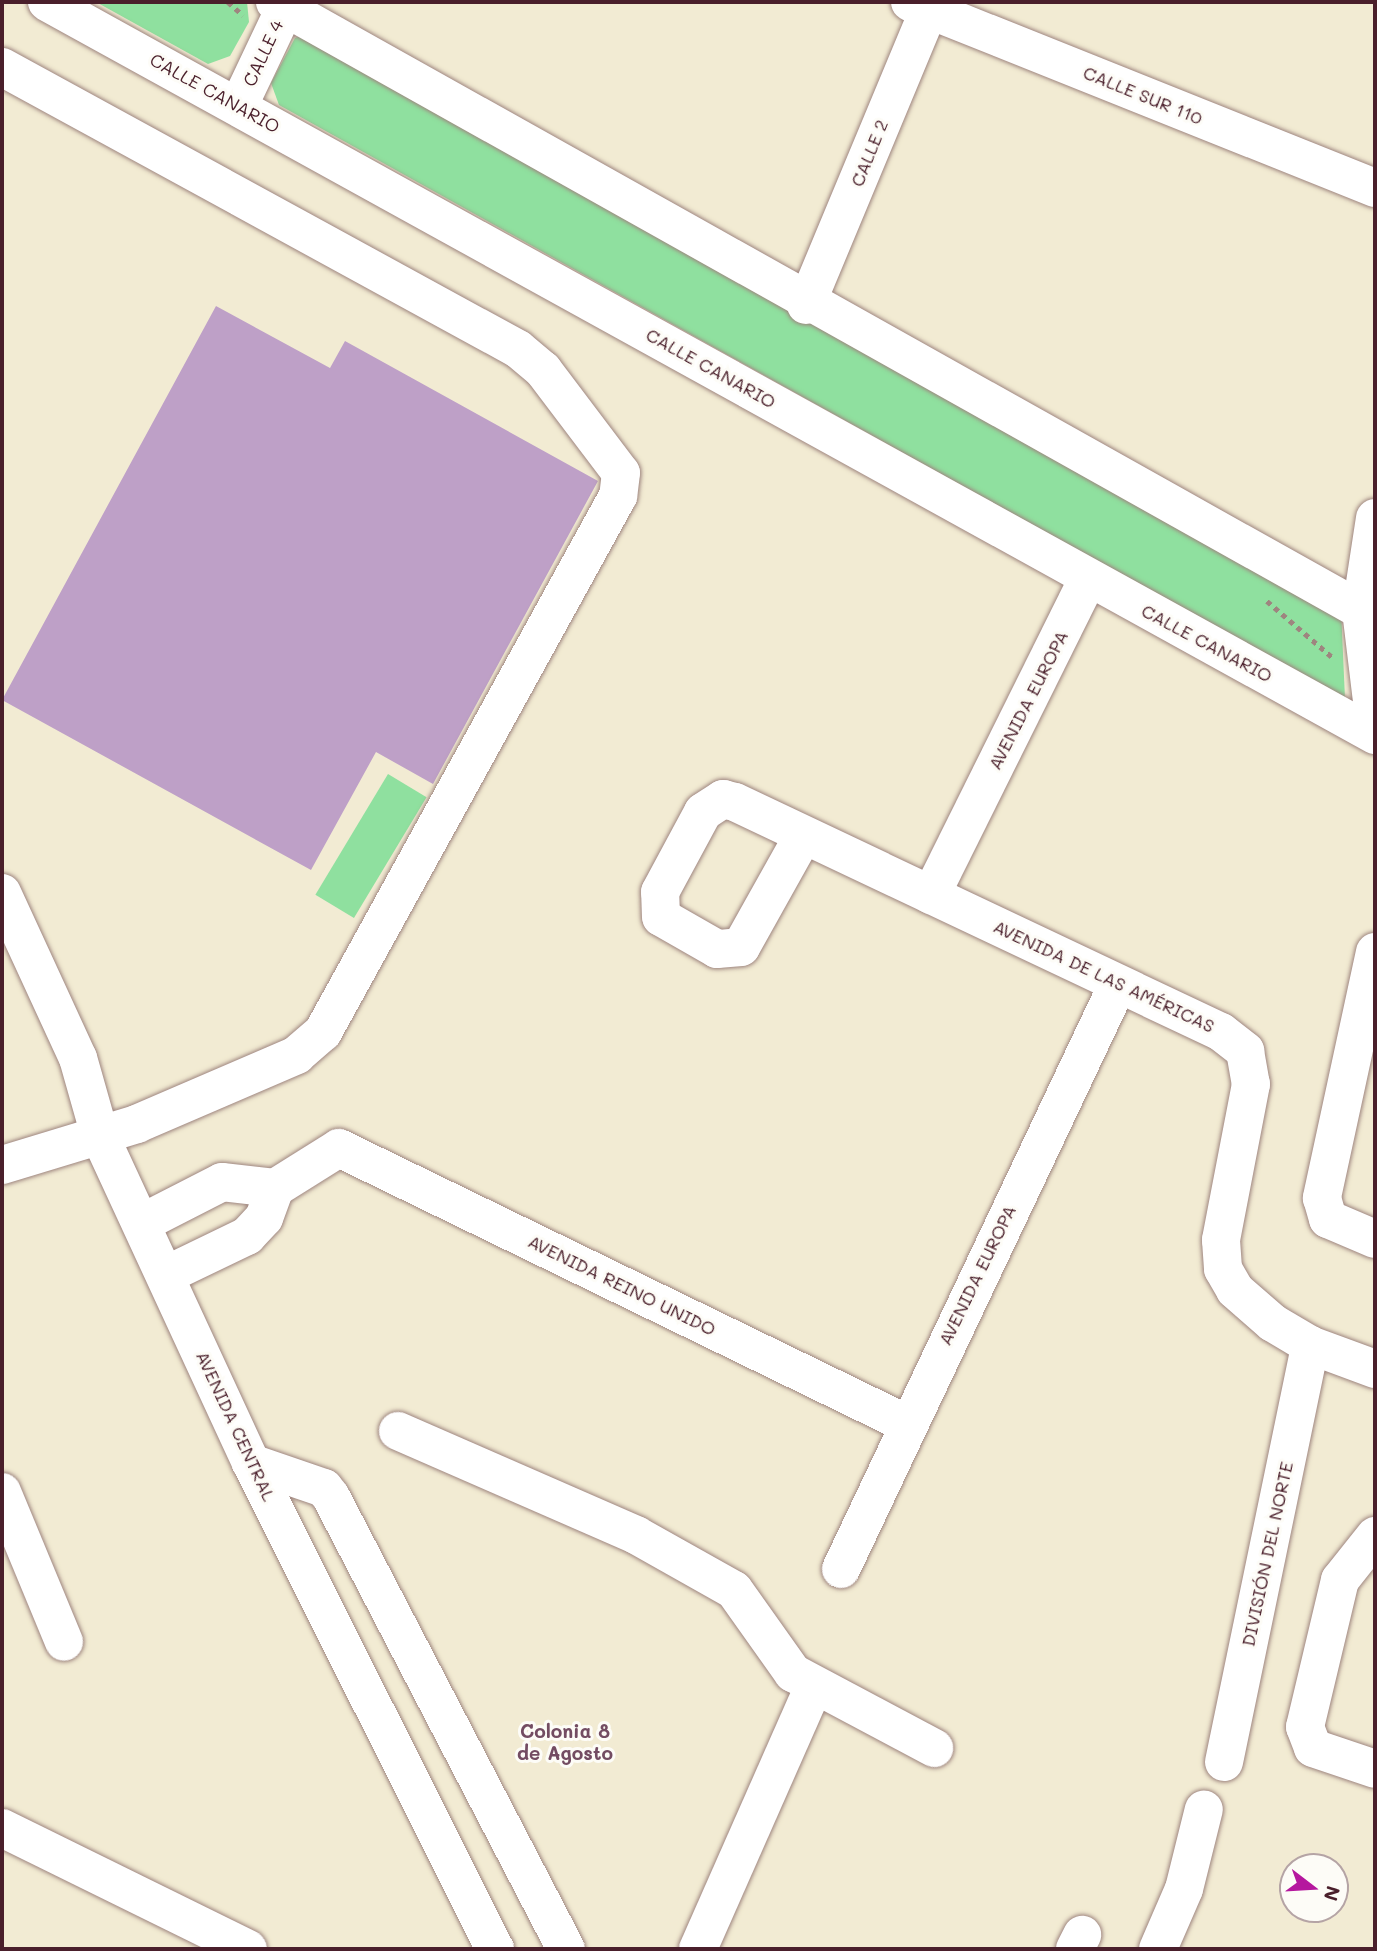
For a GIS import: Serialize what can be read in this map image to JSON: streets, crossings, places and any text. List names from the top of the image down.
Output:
{
  "streets": {
    "street": [
      "CALLE 4",
      "CALLE CANARIO",
      "CALLE SUR 110",
      "CALLE 2",
      "AVENIDA EUROPA",
      "AVENIDA DE LAS AMÉRICAS",
      "AVENIDA REINO UNIDO",
      "AVENIDA CENTRAL",
      "DIVISIÓN DEL NORTE"
    ]
  },
  "crossings": [
    ["CALLE 4", "CALLE CANARIO"],
    ["CALLE CANARIO", "AVENIDA EUROPA"],
    ["CALLE SUR 110", "CALLE 2"],
    ["AVENIDA EUROPA", "AVENIDA DE LAS AMÉRICAS"],
    ["AVENIDA EUROPA", "AVENIDA REINO UNIDO"],
    ["AVENIDA DE LAS AMÉRICAS", "DIVISIÓN DEL NORTE"]
  ],
  "districts": ["Colonia 8 de Agosto"],
  "north": "right"
}
